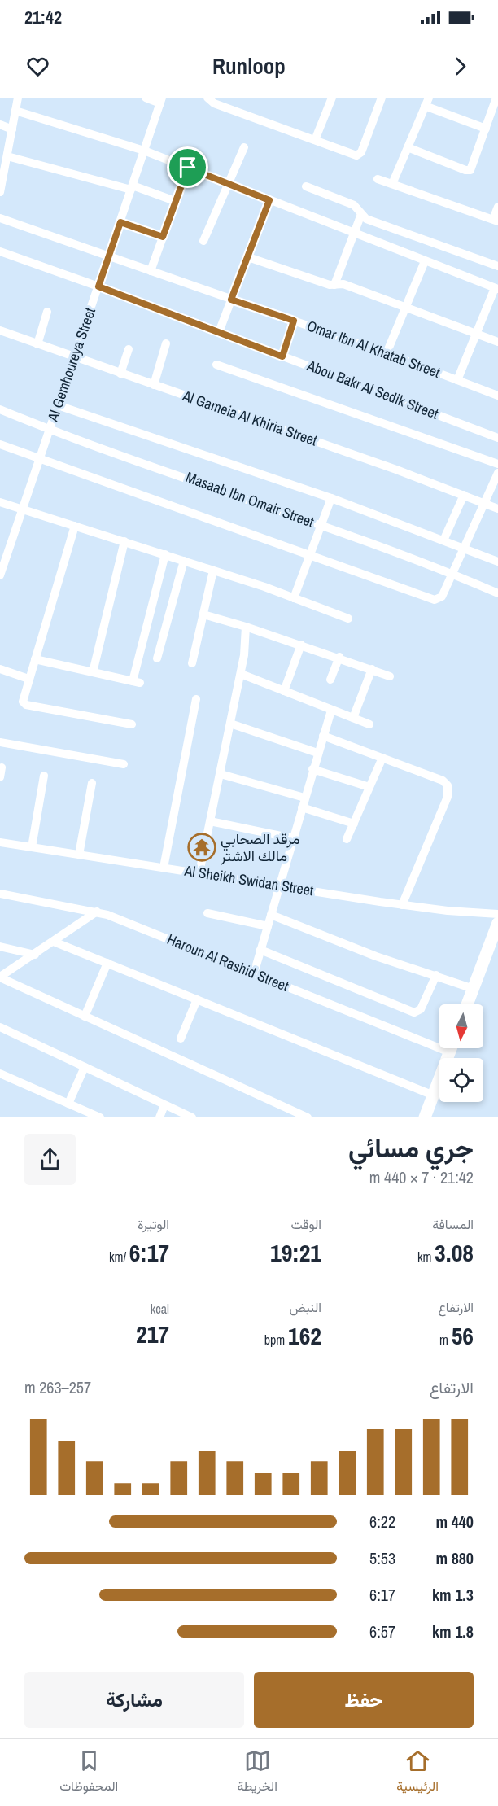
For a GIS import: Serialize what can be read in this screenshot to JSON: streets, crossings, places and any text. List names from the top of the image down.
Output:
{
  "streets": {
    "street": [
      "Omar Ibn Al Khatab Street",
      "Al Gemhoureya Street",
      "Abou Bakr Al Sedik Street",
      "Al Gameia Al Khiria Street",
      "Masaab Ibn Omair Street",
      "Al Sheikh Swidan Street",
      "Haroun Al Rashid Street"
    ]
  },
  "crossings": [
    ["Omar Ibn Al Khatab Street", "Al Gemhoureya Street"],
    ["Al Gemhoureya Street", "Abou Bakr Al Sedik Street"],
    ["Al Gemhoureya Street", "Al Gameia Al Khiria Street"],
    ["Al Gemhoureya Street", "Masaab Ibn Omair Street"]
  ],
  "places": {
    "temple": ["مرقد الصحابي مالك الاشتر"]
  },
  "north": "bottom",
  "page": {
    "status": "21:42",
    "header": "Runloop",
    "heading": ["جري مسائي", "21:42 · 7 × 440 m"],
    "stats": [
      ["المسافة", "3.08 km"],
      ["الوقت", "19:21"],
      ["الوتيرة", "6:17 /km"],
      ["الارتفاع", "56 m"],
      ["النبض", "162 bpm"],
      ["kcal", "217"]
    ],
    "chart": ["الارتفاع", "257–263 m"],
    "list": [
      {
        "name": "440 m",
        "note": "6:22"
      },
      {
        "name": "880 m",
        "note": "5:53"
      },
      {
        "name": "1.3 km",
        "note": "6:17"
      },
      {
        "name": "1.8 km",
        "note": "6:57"
      }
    ],
    "buttons": ["حفظ", "مشاركة"],
    "tabs": ["الرئيسية", "الخريطة", "المحفوظات"]
  }
}
